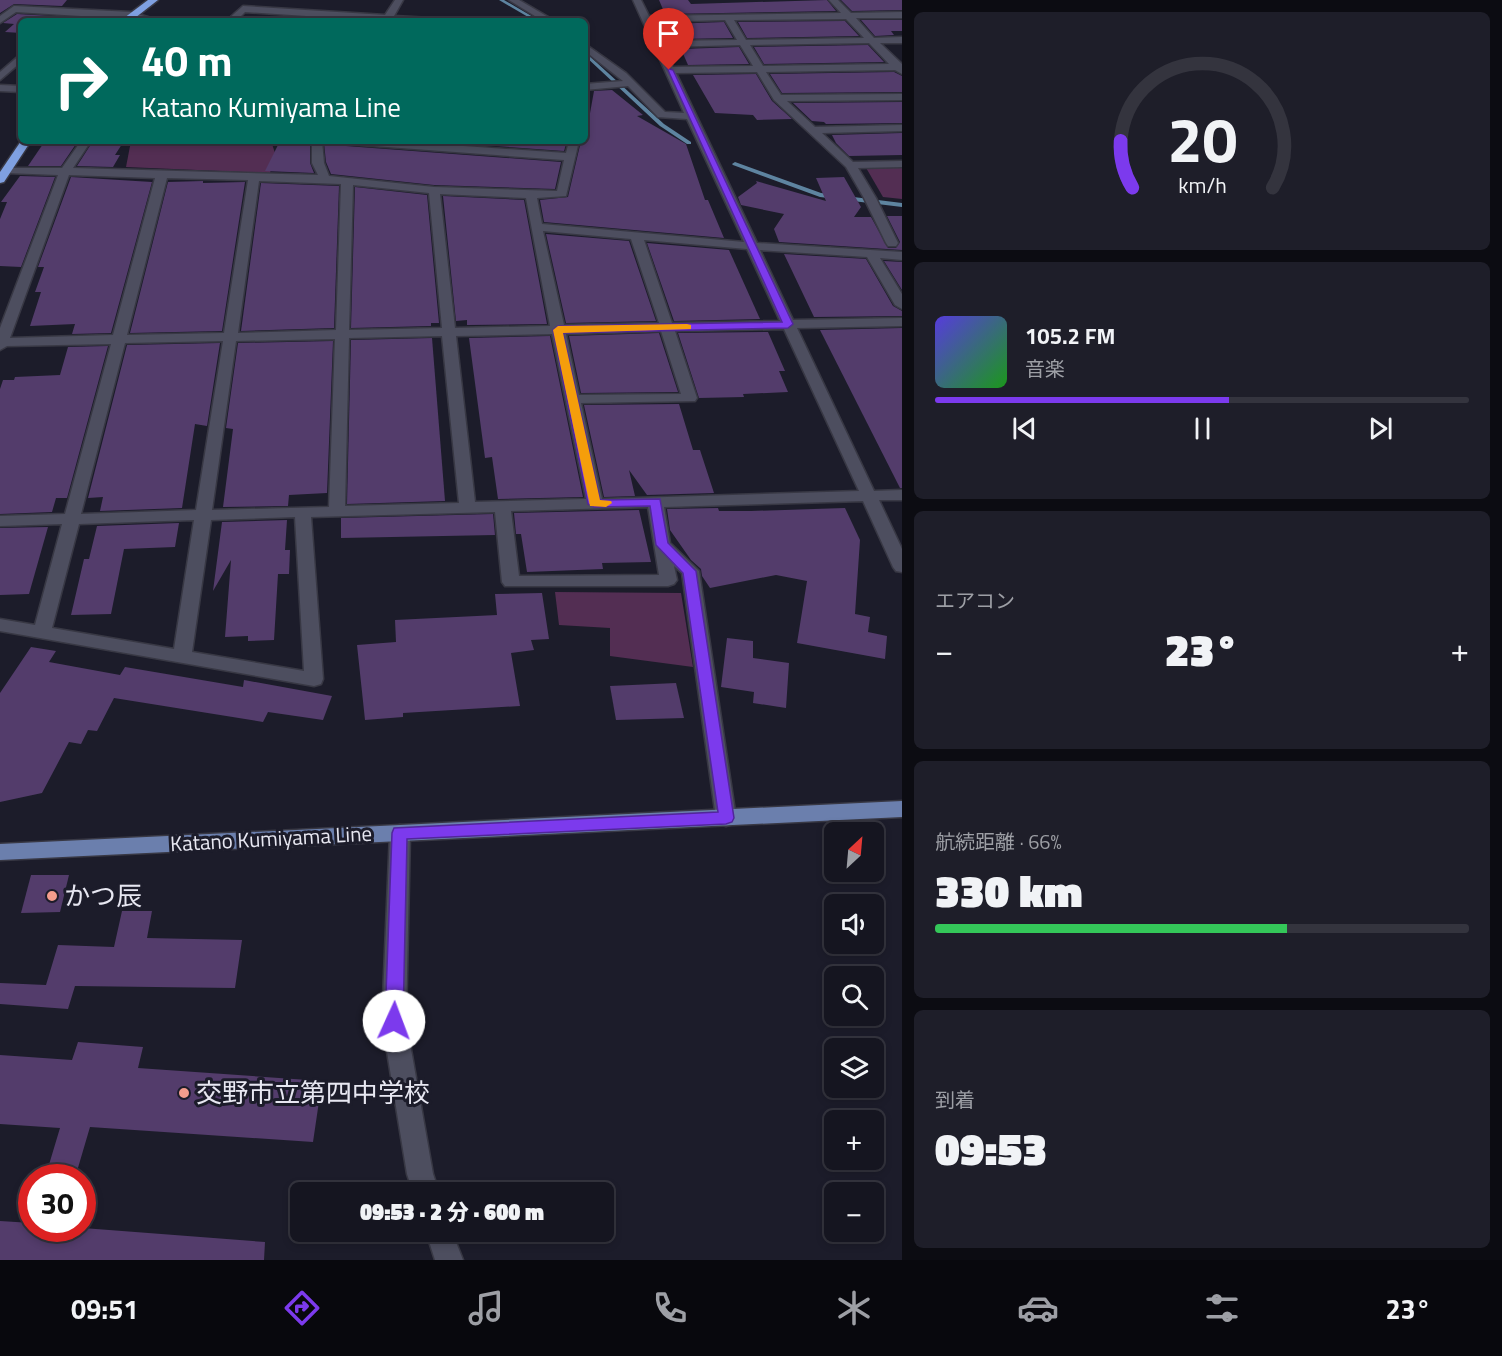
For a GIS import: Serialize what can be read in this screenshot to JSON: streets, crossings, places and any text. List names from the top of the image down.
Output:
{
  "streets": {
    "main road": ["Katano Kumiyama Line"]
  },
  "places": ["かつ辰", "交野市立第四中学校"],
  "north": "top right",
  "page": {
    "turn": ["40 m", "Katano Kumiyama Line"],
    "song": ["105.2 FM", "音楽"],
    "tile": [
      "エアコン",
      ["航続距離 · 66%", "330 km"],
      ["到着", "09:53"]
    ],
    "heat": ["−", "23°", "+"],
    "map_buttons": ["+", "−"],
    "limit": "30",
    "trip": "09:53 · 2 分 · 600 m",
    "tabs": ["09:51", "23°"],
    "gauge": ["20", "km/h"]
  }
}
